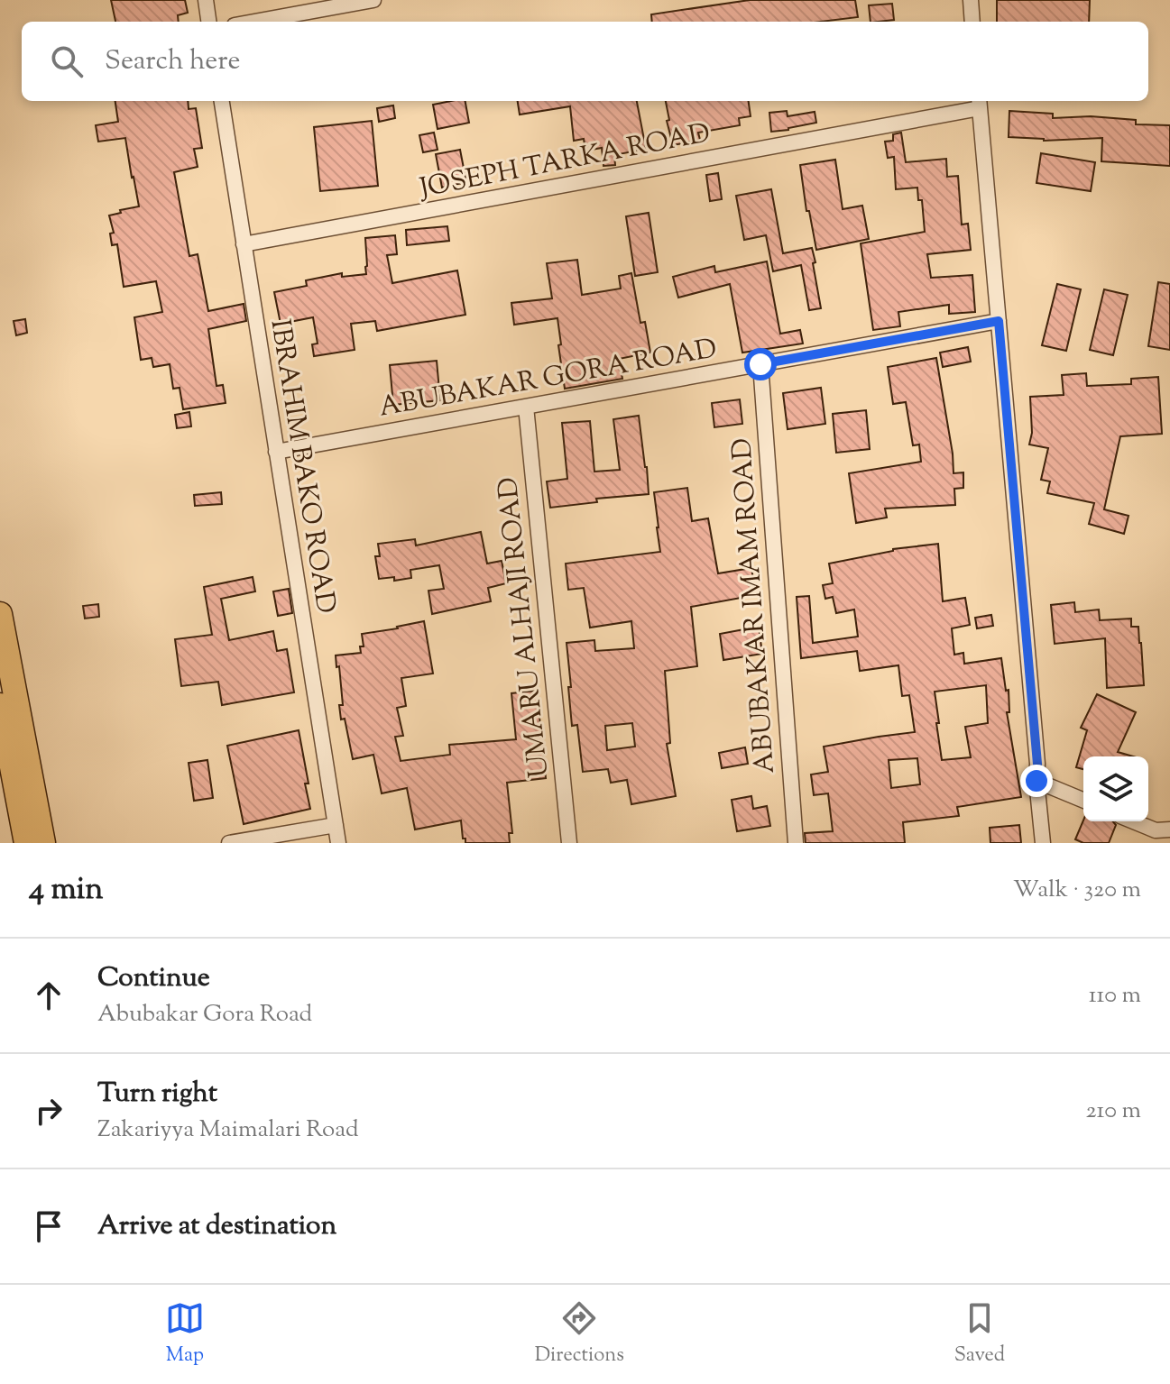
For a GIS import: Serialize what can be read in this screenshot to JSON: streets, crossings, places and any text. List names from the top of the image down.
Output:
{
  "streets": {
    "street": [
      "JOSEPH TARKA ROAD",
      "ABUBAKAR GORA ROAD",
      "IBRAHIM BAKO ROAD",
      "ABUBAKAR IMAM ROAD",
      "UMARU ALHAJI ROAD"
    ]
  },
  "crossings": [
    ["JOSEPH TARKA ROAD", "IBRAHIM BAKO ROAD"],
    ["ABUBAKAR GORA ROAD", "IBRAHIM BAKO ROAD"],
    ["ABUBAKAR GORA ROAD", "ABUBAKAR IMAM ROAD"],
    ["ABUBAKAR GORA ROAD", "UMARU ALHAJI ROAD"]
  ],
  "page": {
    "search": "Search here",
    "heading": ["4 min", "Walk · 320 m"],
    "list": [
      ["Continue", "Abubakar Gora Road", "110 m"],
      ["Turn right", "Zakariyya Maimalari Road", "210 m"],
      "Arrive at destination"
    ],
    "nav": ["Map", "Directions", "Saved"]
  }
}
